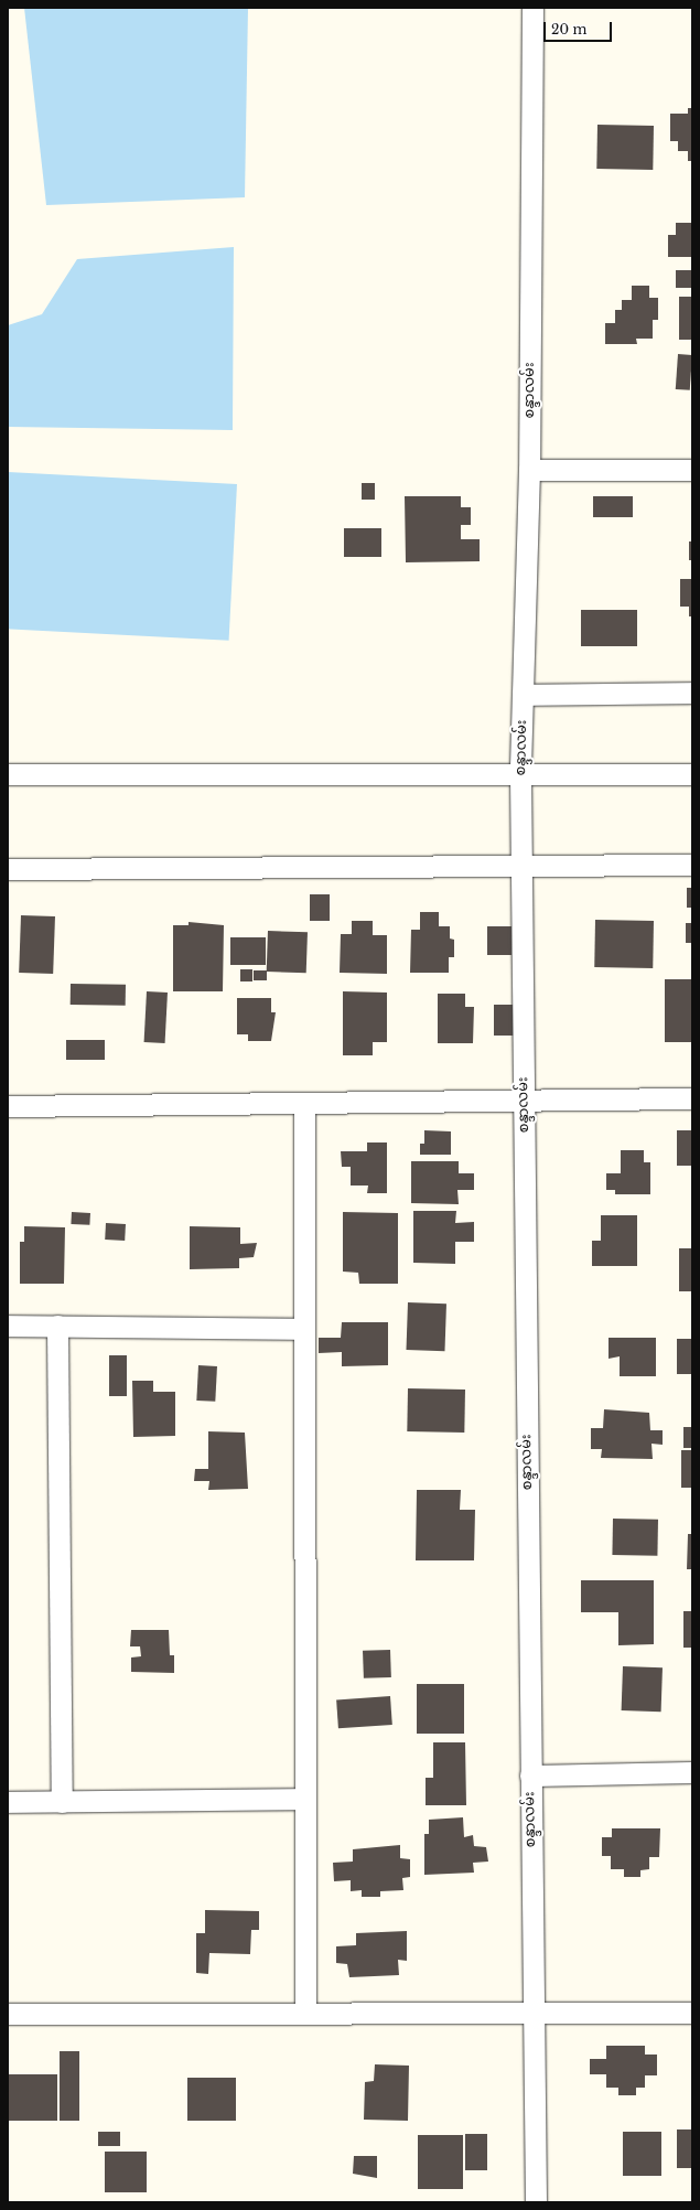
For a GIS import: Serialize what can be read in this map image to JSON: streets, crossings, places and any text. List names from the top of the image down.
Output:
{
  "streets": {
    "street": ["စန္ဒာလမ်း"]
  },
  "scale_bar": "20 m"
}
